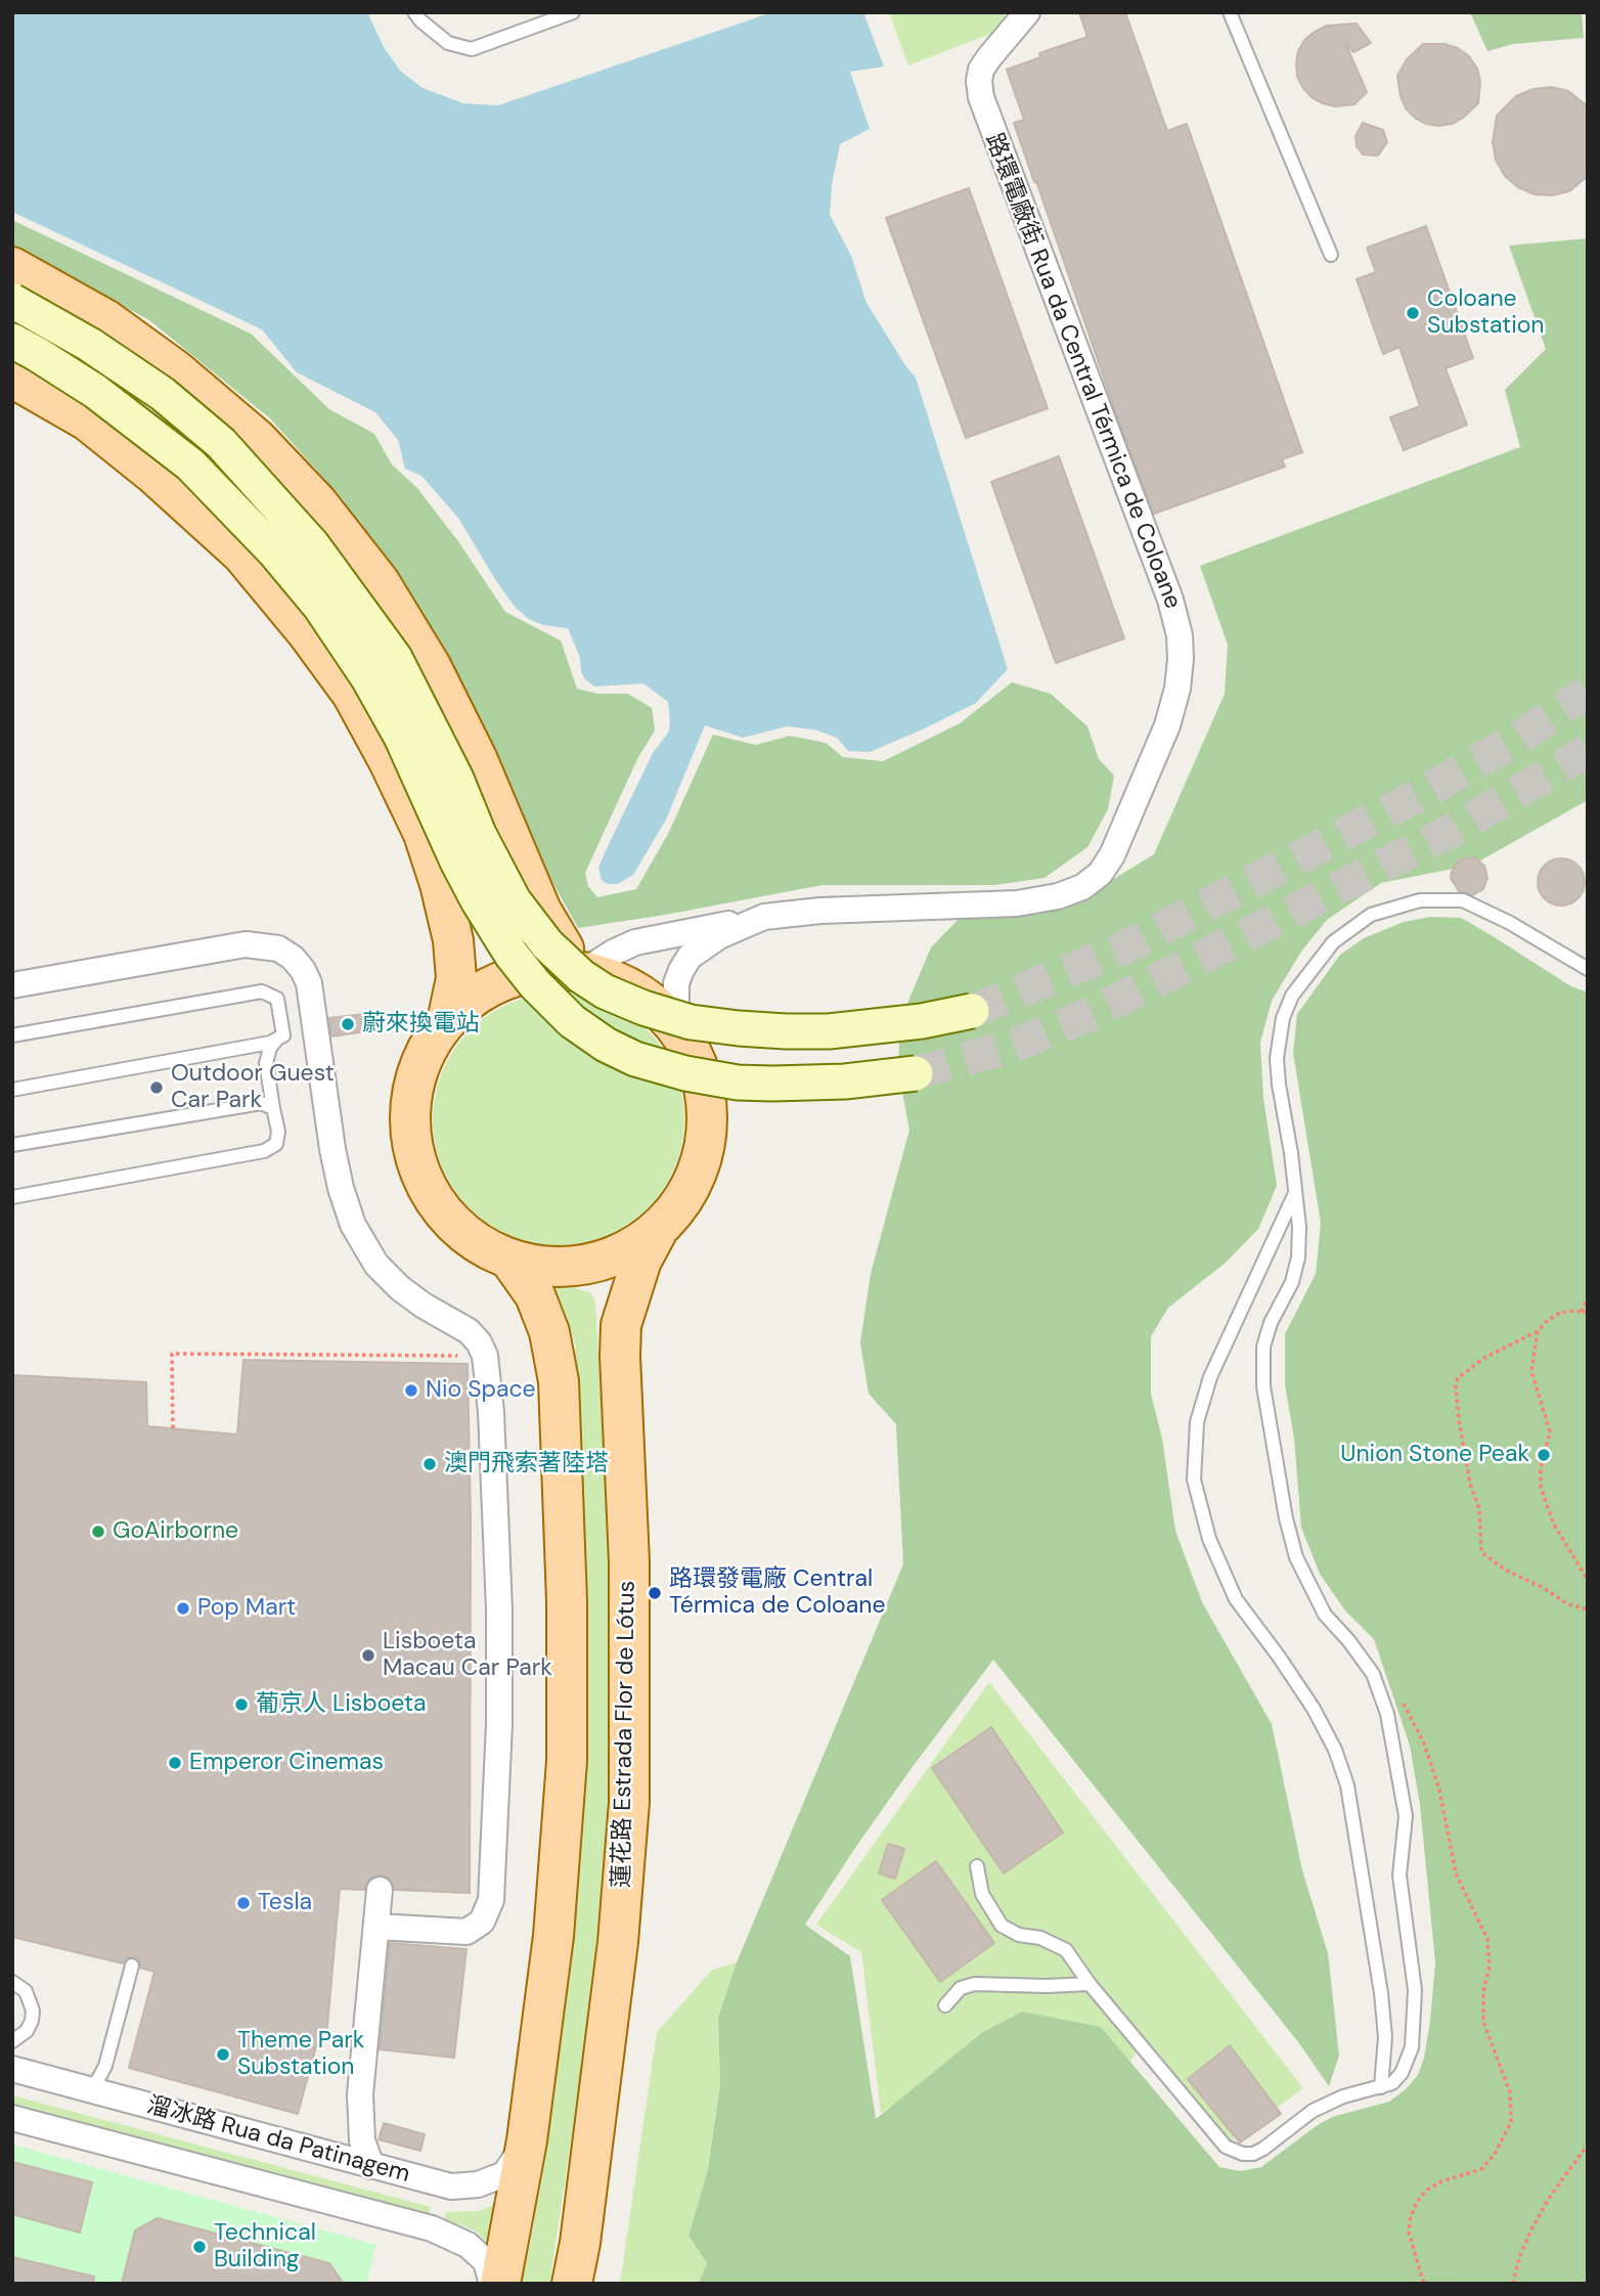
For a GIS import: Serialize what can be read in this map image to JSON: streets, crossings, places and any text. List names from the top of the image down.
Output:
{
  "streets": {
    "main road": ["蓮花路 Estrada Flor de Lótus"],
    "street": ["路環電廠街 Rua da Central Térmica de Coloane", "溜冰路 Rua da Patinagem"]
  },
  "places": [
    "Coloane Substation",
    "蔚來換電站",
    "Outdoor Guest Car Park",
    "Nio Space",
    "Union Stone Peak",
    "澳門飛索著陸塔",
    "GoAirborne",
    "路環發電廠 Central Térmica de Coloane",
    "Pop Mart",
    "Lisboeta Macau Car Park",
    "葡京人 Lisboeta",
    "Emperor Cinemas",
    "Tesla",
    "Theme Park Substation",
    "Technical Building"
  ]
}
